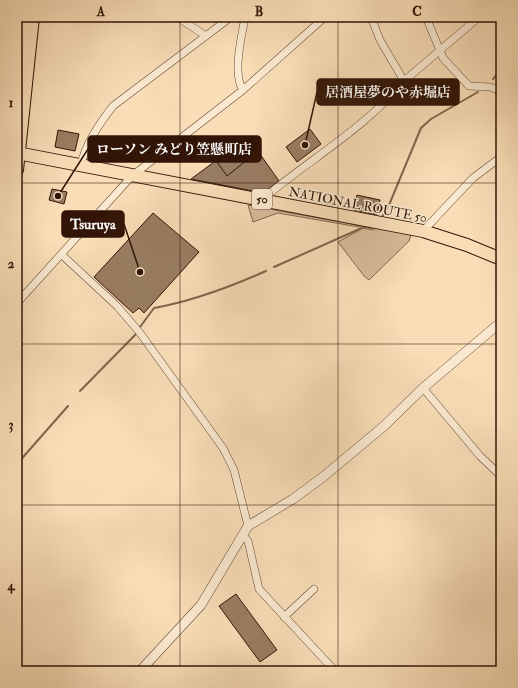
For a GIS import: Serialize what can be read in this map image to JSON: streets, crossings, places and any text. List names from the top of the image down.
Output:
{
  "streets": {
    "main road": ["50", "NATIONAL ROUTE 50"]
  },
  "places": ["居酒屋夢のや赤堀店", "ローソン みどり笠懸町店", "Tsuruya"],
  "grid": {
    "columns": ["A", "B", "C"],
    "rows": [
      "1",
      "2",
      "3",
      "4"
    ]
  }
}
